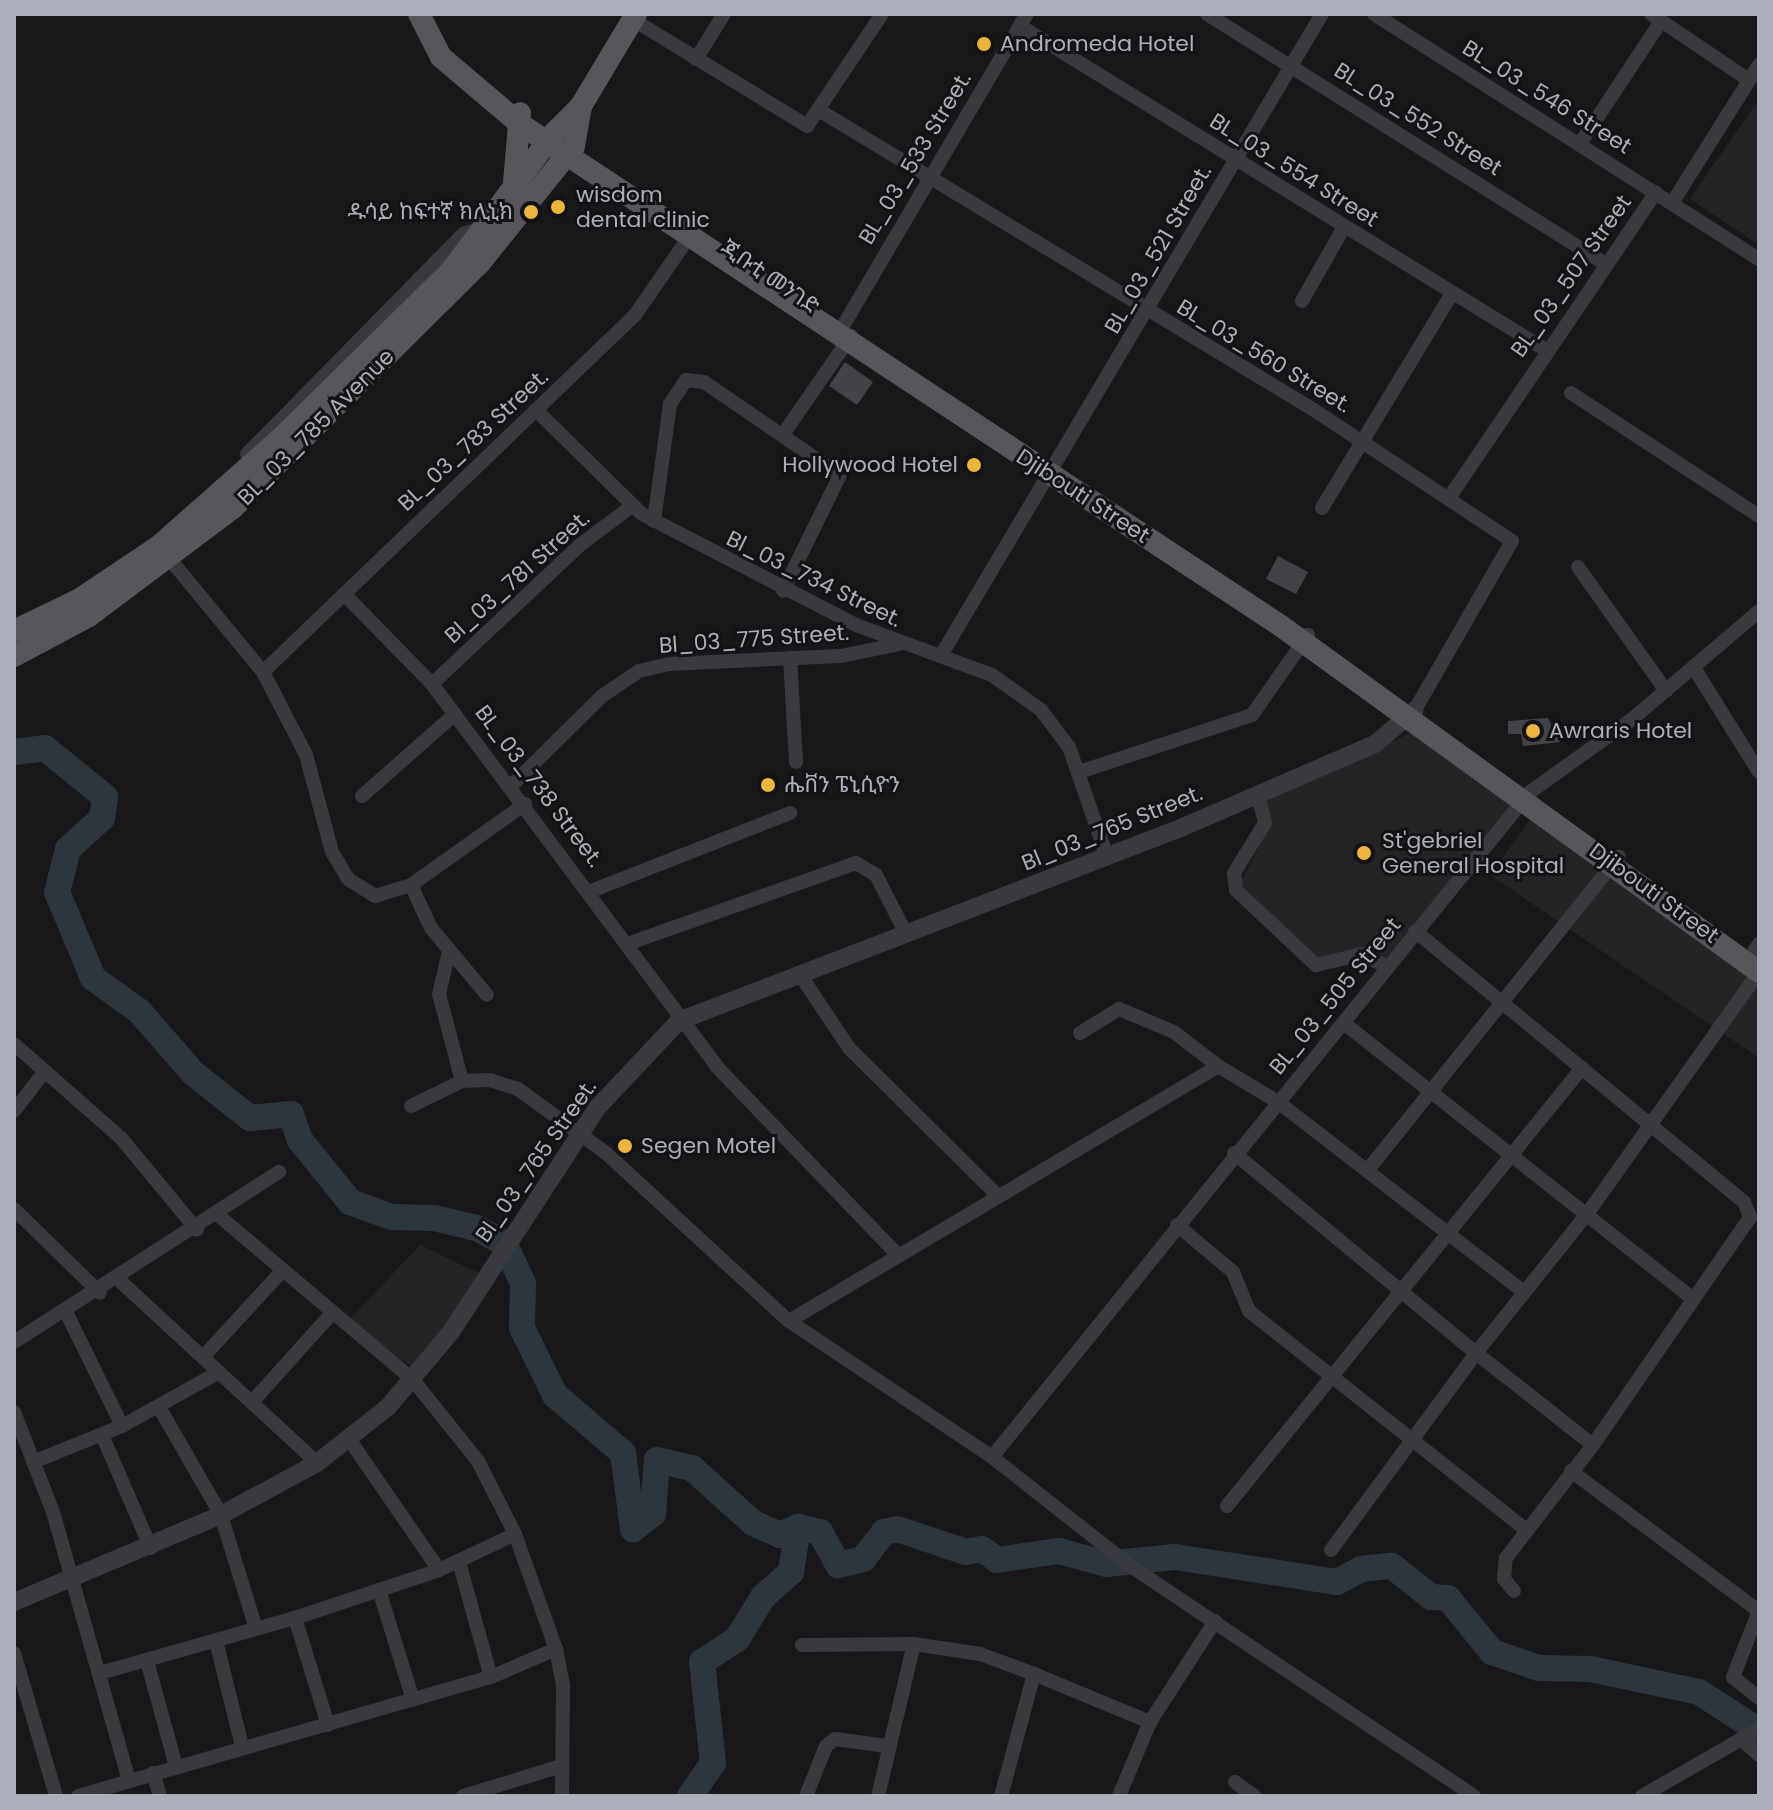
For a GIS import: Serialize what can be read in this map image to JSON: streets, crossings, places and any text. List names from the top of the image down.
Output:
{
  "streets": {
    "main road": ["BL_03_785 Avenue", "Djibouti Street"],
    "street": [
      "BL_03_546 Street",
      "BL_03_552 Street",
      "BL_03_533 Street.",
      "BL_03_554 Street",
      "BL_03_521 Street.",
      "BL_03_507 Street",
      "BL_03_560 Street.",
      "BL_03_783 Street.",
      "Bl_03_781 Street.",
      "Bl_03_734 Street.",
      "Bl_03_775 Street.",
      "BL_03_738 Street.",
      "Bl_03_765 Street.",
      "BL_03_505 Street"
    ]
  },
  "crossings": [
    ["BL_03_546 Street", "BL_03_507 Street"],
    ["BL_03_552 Street", "BL_03_521 Street."],
    ["BL_03_552 Street", "BL_03_507 Street"],
    ["BL_03_533 Street.", "BL_03_554 Street"],
    ["BL_03_533 Street.", "BL_03_560 Street."],
    ["BL_03_554 Street", "BL_03_521 Street."],
    ["BL_03_554 Street", "BL_03_507 Street"],
    ["BL_03_521 Street.", "BL_03_560 Street."],
    ["BL_03_521 Street.", "Djibouti Street"],
    ["BL_03_521 Street.", "Bl_03_734 Street."],
    ["BL_03_507 Street", "BL_03_560 Street."],
    ["BL_03_560 Street.", "Djibouti Street"],
    ["BL_03_560 Street.", "Bl_03_765 Street."],
    ["BL_03_783 Street.", "Bl_03_734 Street."],
    ["BL_03_783 Street.", "BL_03_738 Street."],
    ["Djibouti Street", "Bl_03_765 Street."],
    ["Djibouti Street", "BL_03_505 Street"],
    ["Bl_03_781 Street.", "Bl_03_734 Street."],
    ["Bl_03_781 Street.", "BL_03_738 Street."],
    ["Bl_03_734 Street.", "Bl_03_775 Street."],
    ["Bl_03_734 Street.", "Bl_03_765 Street."],
    ["Bl_03_775 Street.", "BL_03_738 Street."],
    ["BL_03_738 Street.", "Bl_03_765 Street."]
  ],
  "places": [
    "Andromeda Hotel",
    "wisdom dental clinic",
    "ዱሳይ ከፍተኛ ክሊኒክ",
    "Hollywood Hotel",
    "Awraris Hotel",
    "ሔቨን ፔኒሲዮን",
    "St'gebriel General Hospital",
    "Segen Motel"
  ]
}
